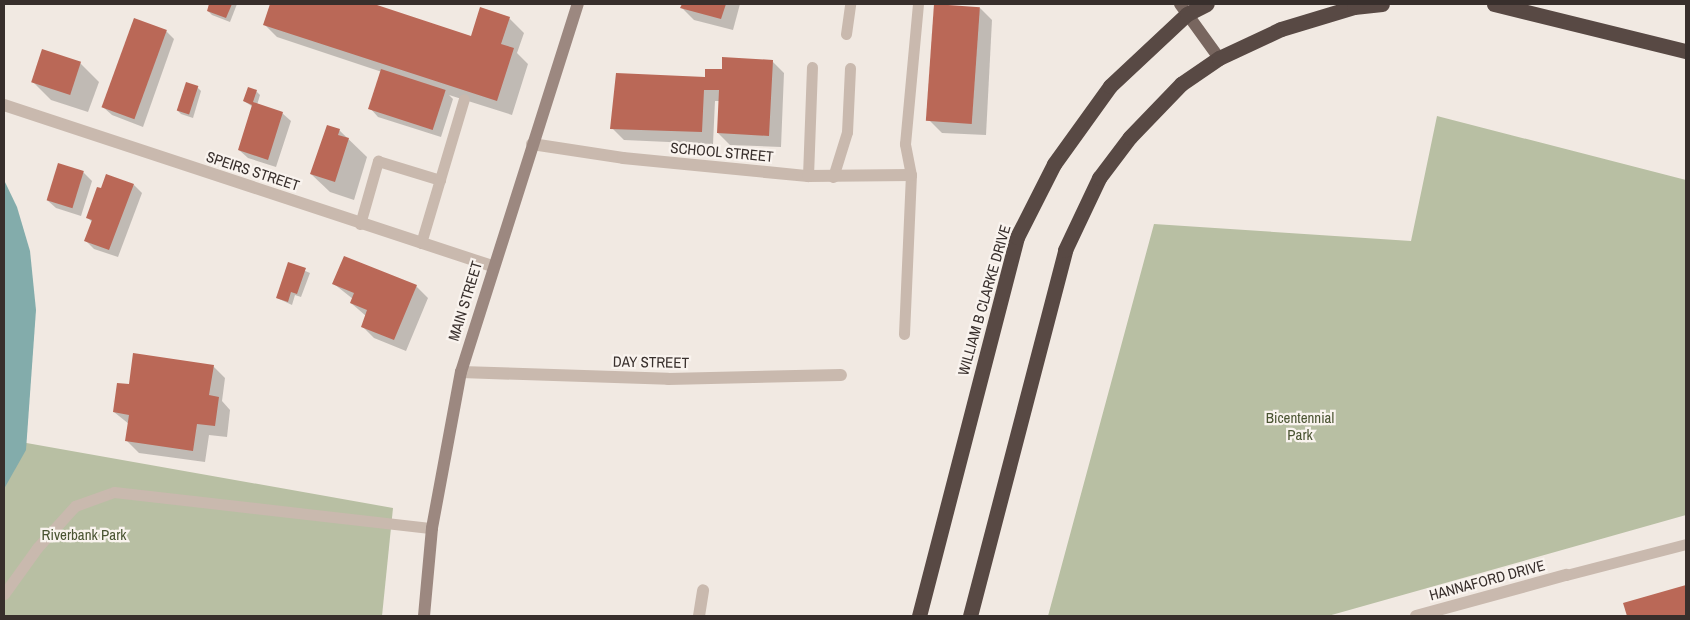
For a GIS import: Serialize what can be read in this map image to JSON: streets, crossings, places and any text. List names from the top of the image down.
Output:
{
  "streets": {
    "highway": ["WILLIAM B CLARKE DRIVE"],
    "main road": ["MAIN STREET"],
    "street": [
      "SCHOOL STREET",
      "SPEIRS STREET",
      "DAY STREET",
      "HANNAFORD DRIVE"
    ]
  },
  "crossings": [
    ["SCHOOL STREET", "MAIN STREET"],
    ["SPEIRS STREET", "MAIN STREET"],
    ["MAIN STREET", "DAY STREET"]
  ],
  "parks": ["Bicentennial Park", "Riverbank Park"]
}
